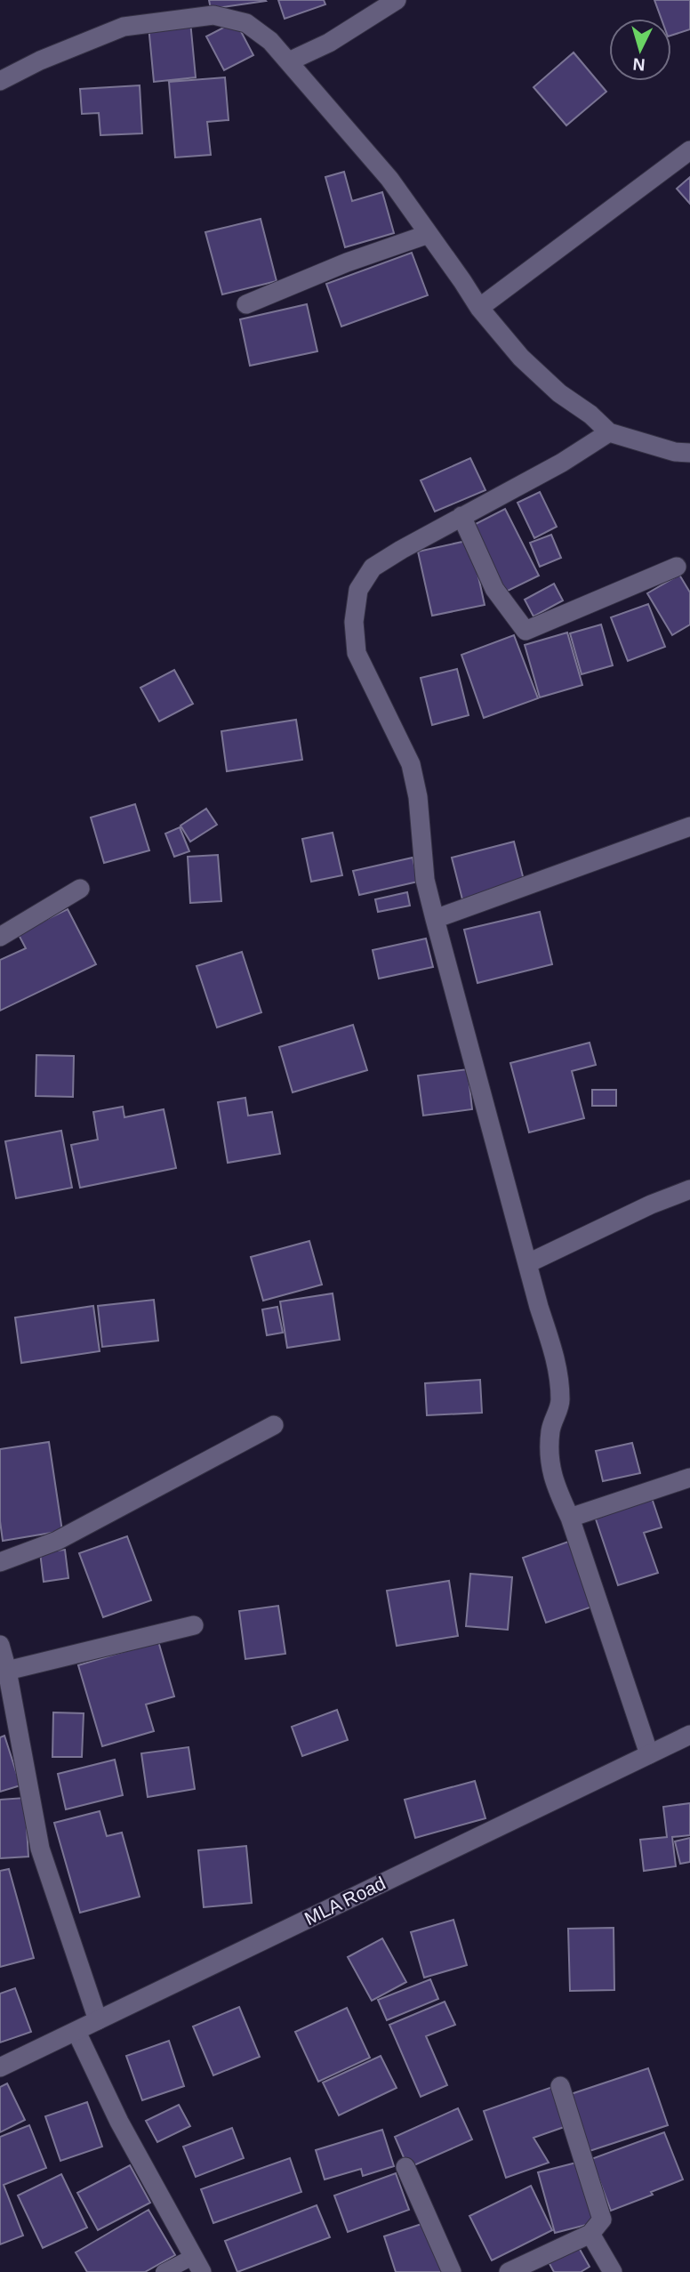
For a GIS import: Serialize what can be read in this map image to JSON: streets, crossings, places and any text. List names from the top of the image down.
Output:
{
  "streets": {
    "street": ["MLA Road"]
  },
  "north": "bottom"
}
